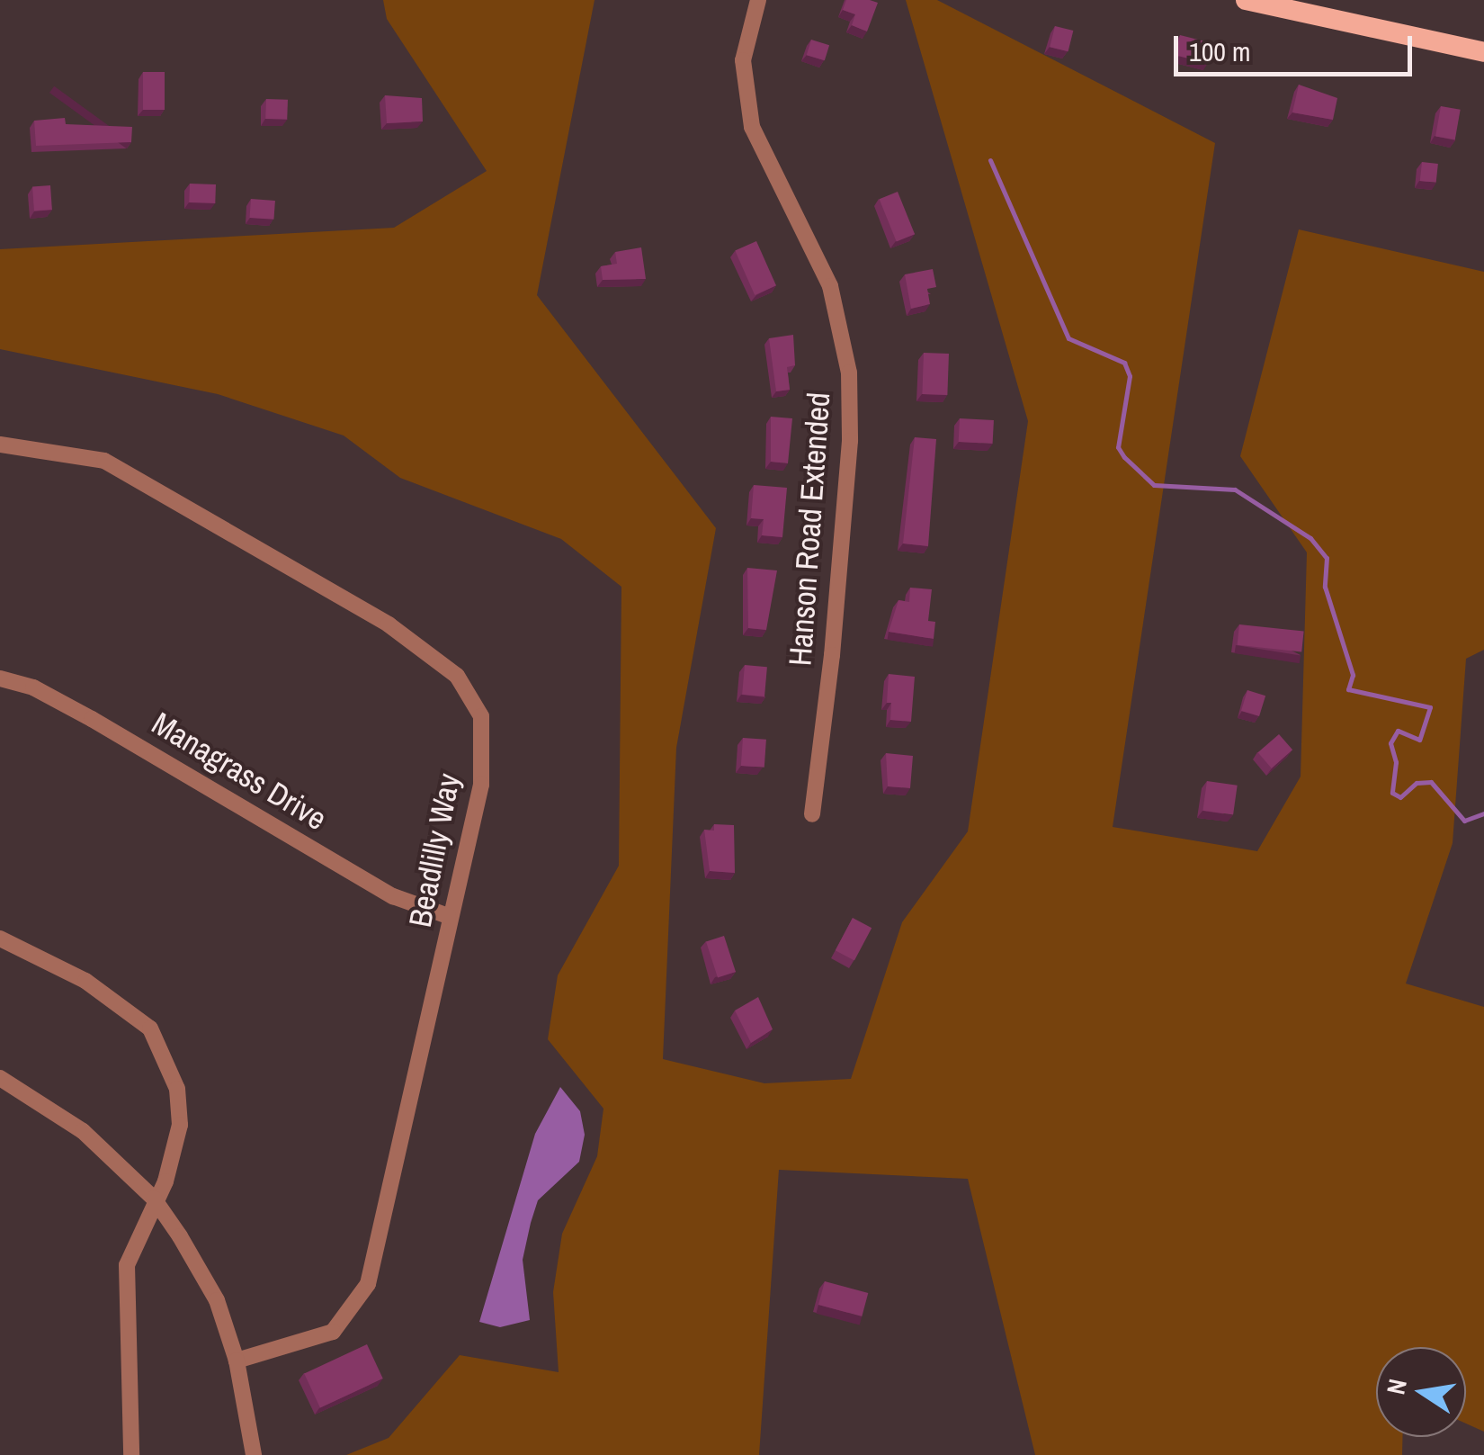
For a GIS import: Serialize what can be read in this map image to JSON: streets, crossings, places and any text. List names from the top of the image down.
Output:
{
  "streets": {
    "street": ["Hanson Road Extended", "Managrass Drive", "Beadlilly Way"]
  },
  "crossings": [
    ["Managrass Drive", "Beadlilly Way"]
  ],
  "scale_bar": "100 m",
  "north": "left"
}
